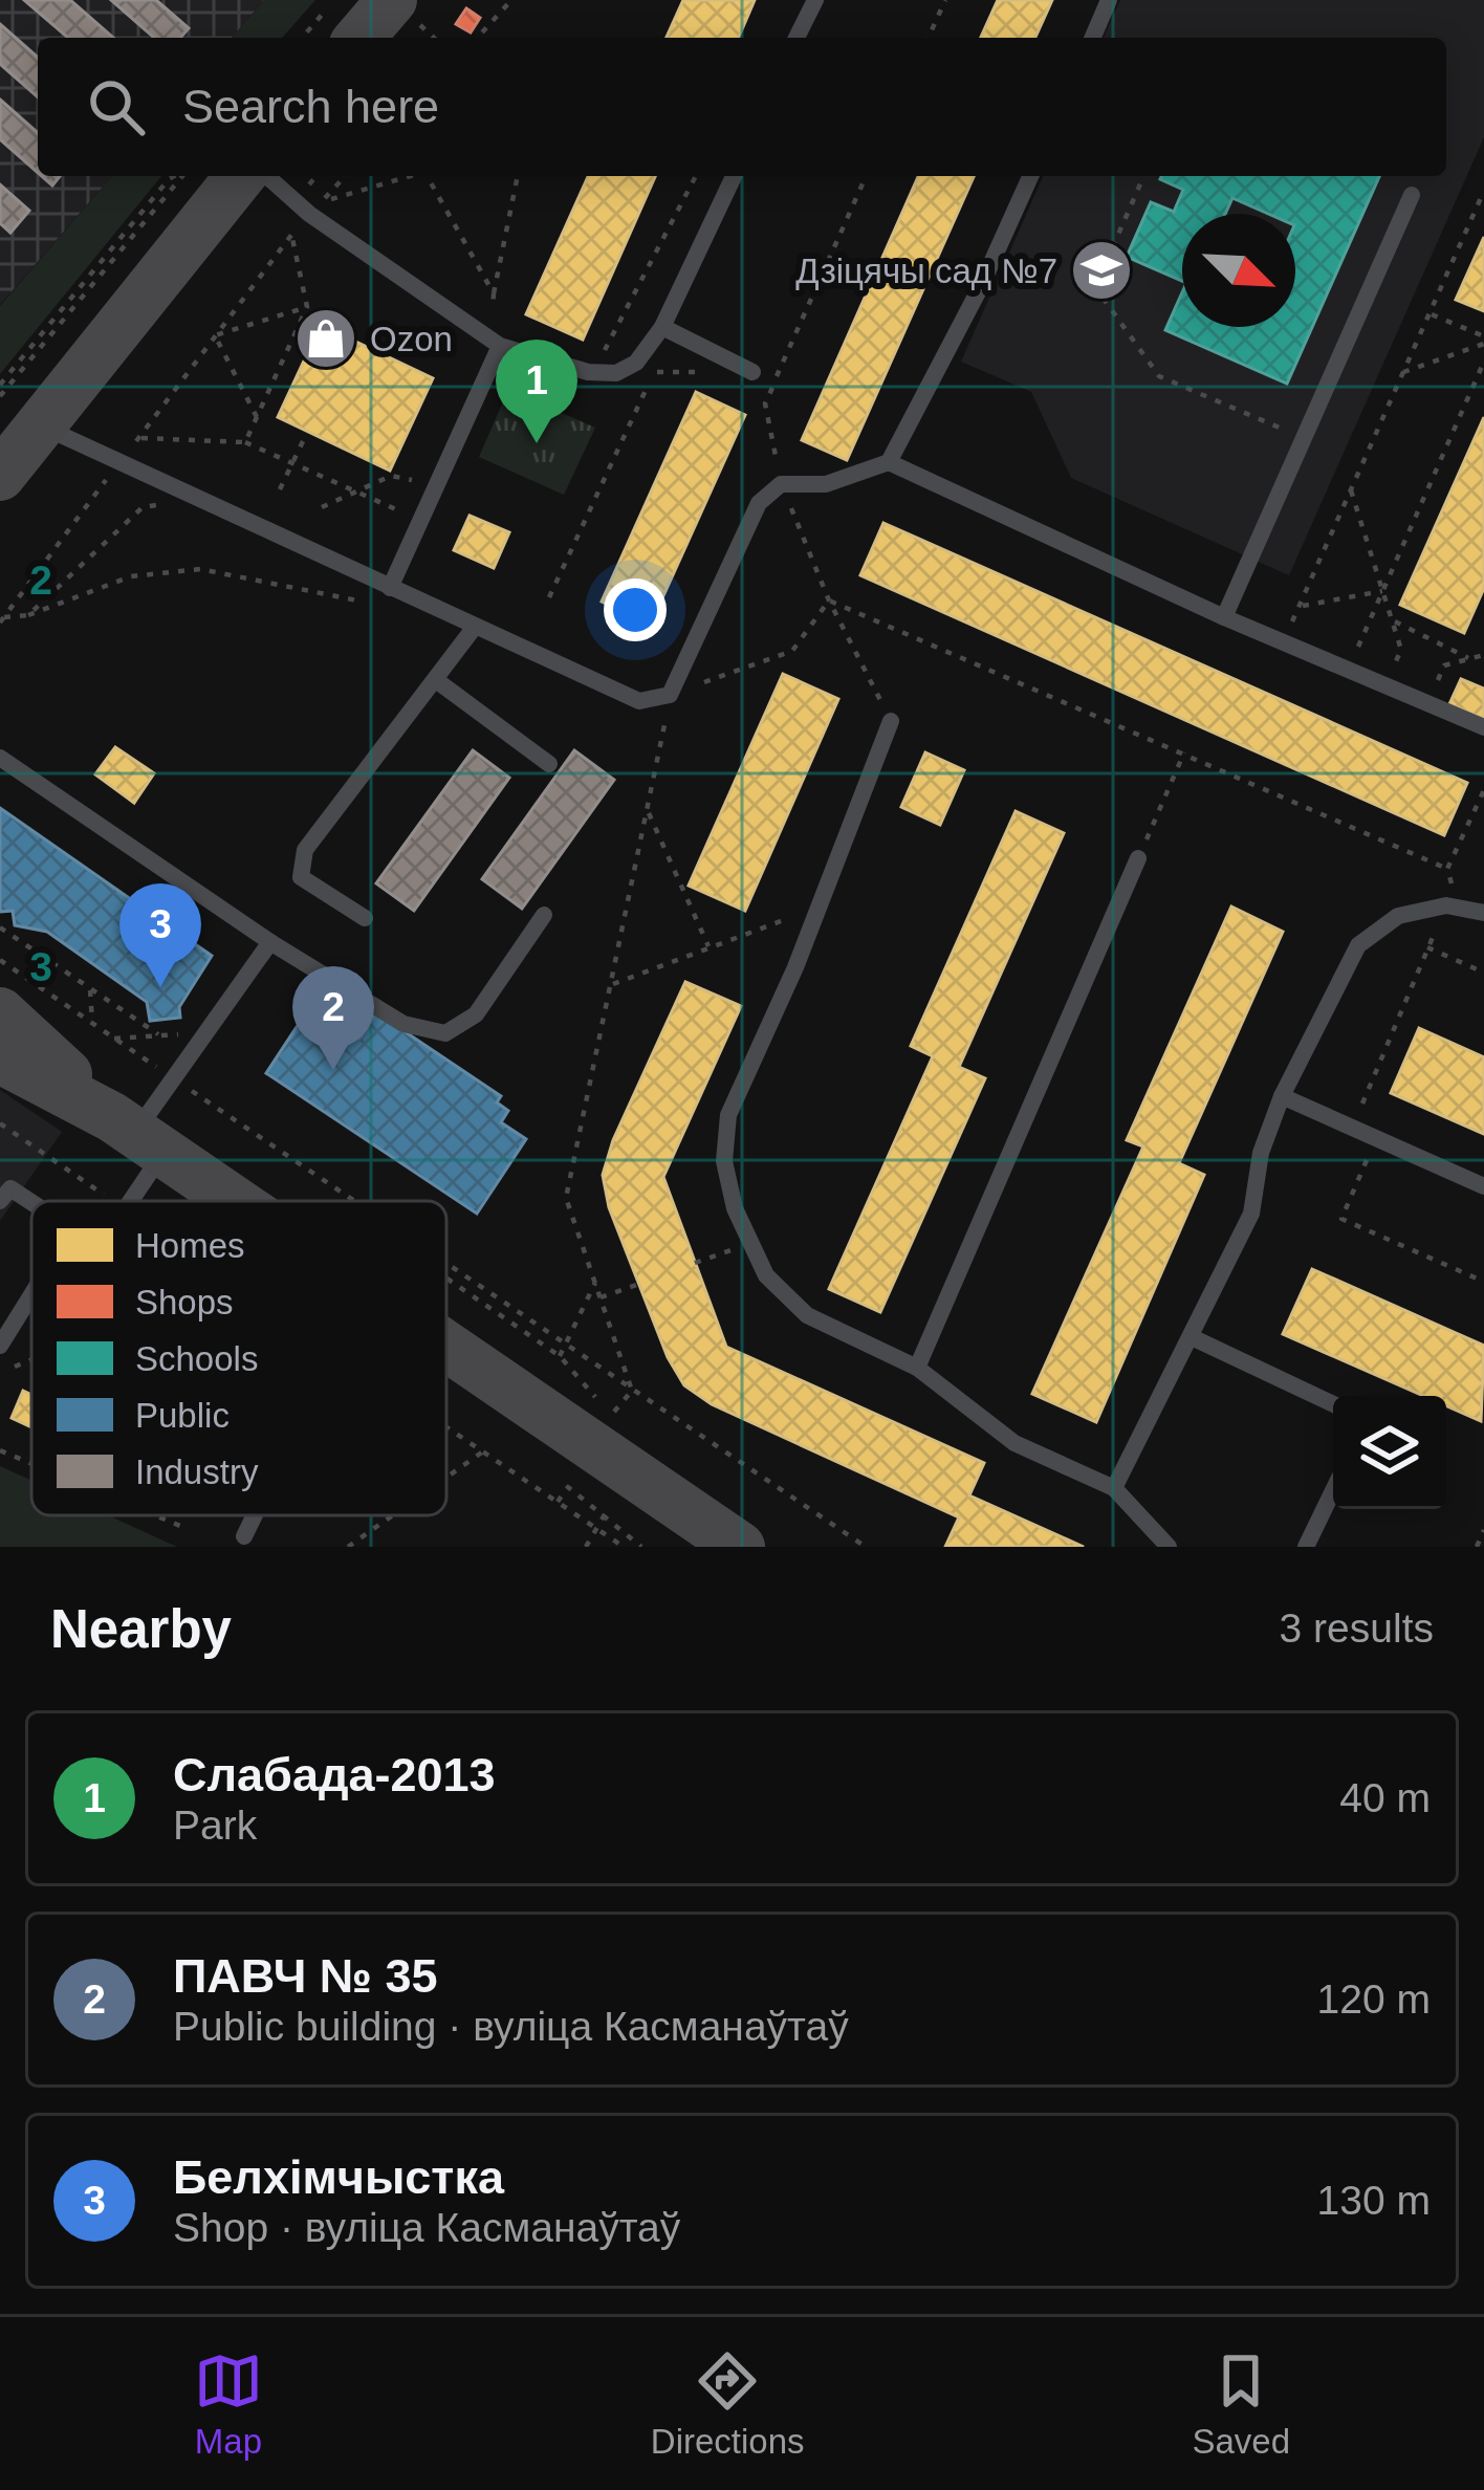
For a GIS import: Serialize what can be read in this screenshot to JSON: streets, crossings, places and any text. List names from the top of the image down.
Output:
{
  "places": {
    "school or university": ["Дзіцячы сад №7"],
    "shop": ["Ozon"]
  },
  "legend": [
    "Homes",
    "Shops",
    "Schools",
    "Public",
    "Industry"
  ],
  "north": "bottom right",
  "page": {
    "search": "Search here",
    "pins": ["1", "3", "2"],
    "heading": ["Nearby", "3 results"],
    "list": [
      {
        "mark": "1",
        "name": "Слабада-2013",
        "note": "Park",
        "value": "40 m"
      },
      {
        "mark": "2",
        "name": "ПАВЧ № 35",
        "note": "Public building · вуліца Касманаўтаў",
        "value": "120 m"
      },
      {
        "mark": "3",
        "name": "Белхімчыстка",
        "note": "Shop · вуліца Касманаўтаў",
        "value": "130 m"
      }
    ],
    "nav": ["Map", "Directions", "Saved"]
  },
  "grid": {
    "rows": ["2", "3"]
  }
}
